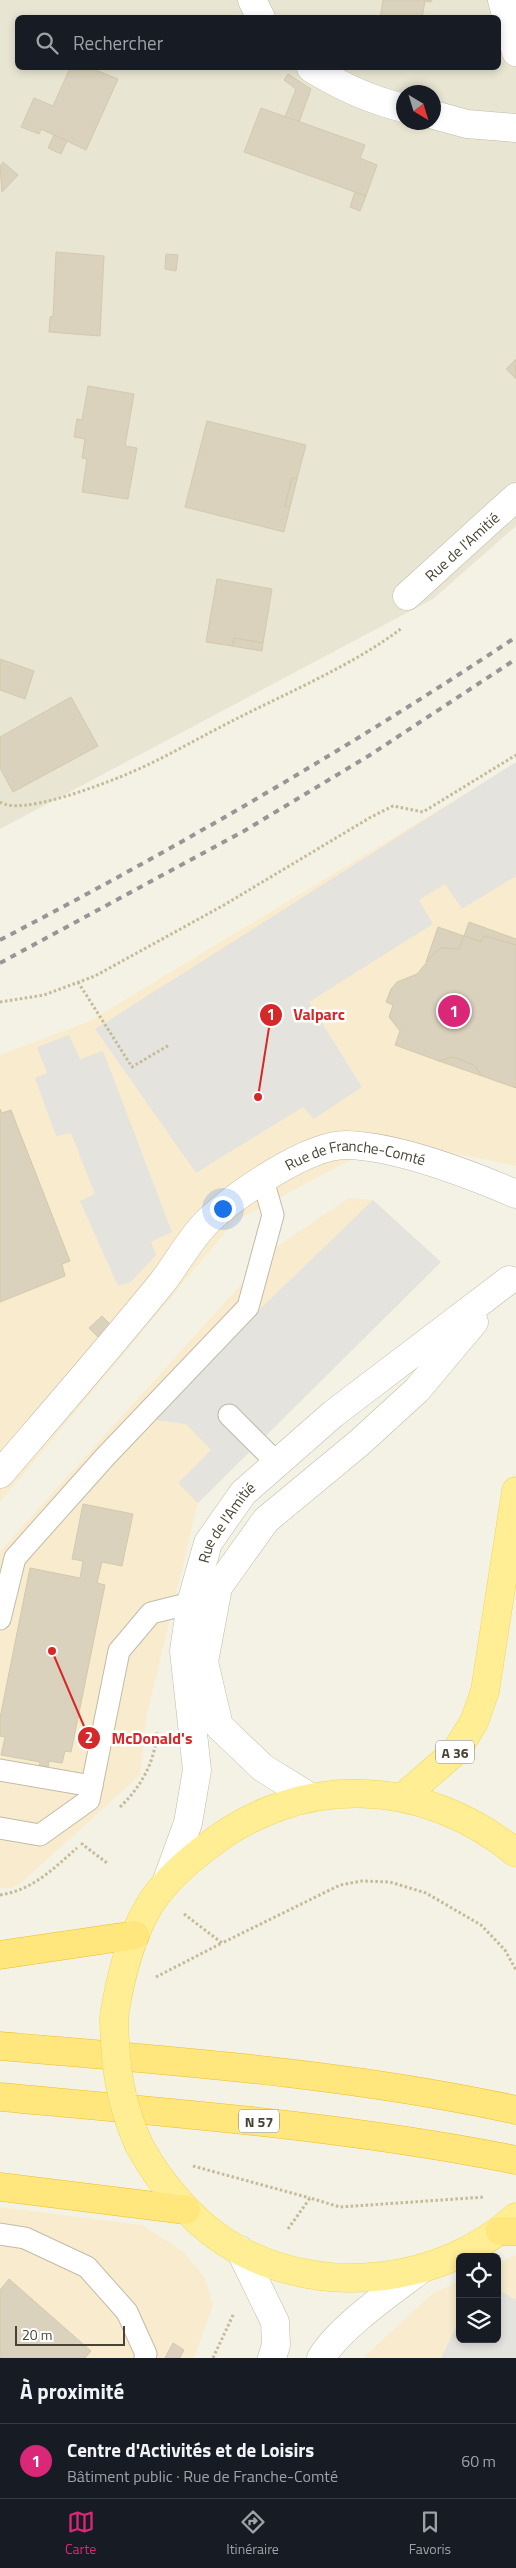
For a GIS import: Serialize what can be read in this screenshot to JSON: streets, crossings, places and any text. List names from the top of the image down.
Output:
{
  "streets": {
    "highway": ["N 57"],
    "main road": ["A 36"],
    "street": ["Rue de l'Amitié", "Rue de Franche-Comté"]
  },
  "places": ["Valparc", "McDonald's"],
  "scale_bar": "20 m",
  "north": "bottom right",
  "page": {
    "search": "Rechercher",
    "pins": "1",
    "scale": "20 m",
    "heading": "À proximité",
    "list": [
      {
        "mark": "1",
        "name": "Centre d'Activités et de Loisirs",
        "note": "Bâtiment public · Rue de Franche-Comté",
        "value": "60 m"
      }
    ],
    "nav": ["Carte", "Itinéraire", "Favoris"]
  }
}
